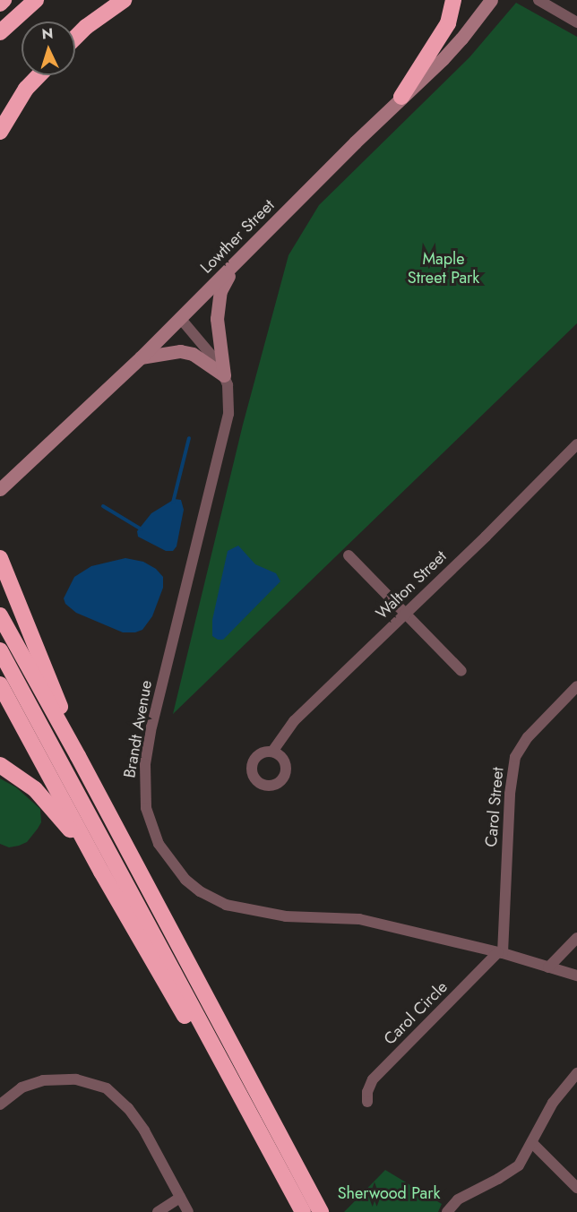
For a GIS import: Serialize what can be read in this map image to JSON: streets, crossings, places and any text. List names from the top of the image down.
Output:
{
  "streets": {
    "main road": ["Lowther Street"],
    "street": [
      "Walton Street",
      "Brandt Avenue",
      "Carol Street",
      "Carol Circle"
    ]
  },
  "crossings": [
    ["Lowther Street", "Brandt Avenue"],
    ["Brandt Avenue", "Carol Street"],
    ["Brandt Avenue", "Carol Circle"],
    ["Carol Street", "Carol Circle"]
  ],
  "parks": ["Maple Street Park", "Sherwood Park"],
  "north": "top"
}
